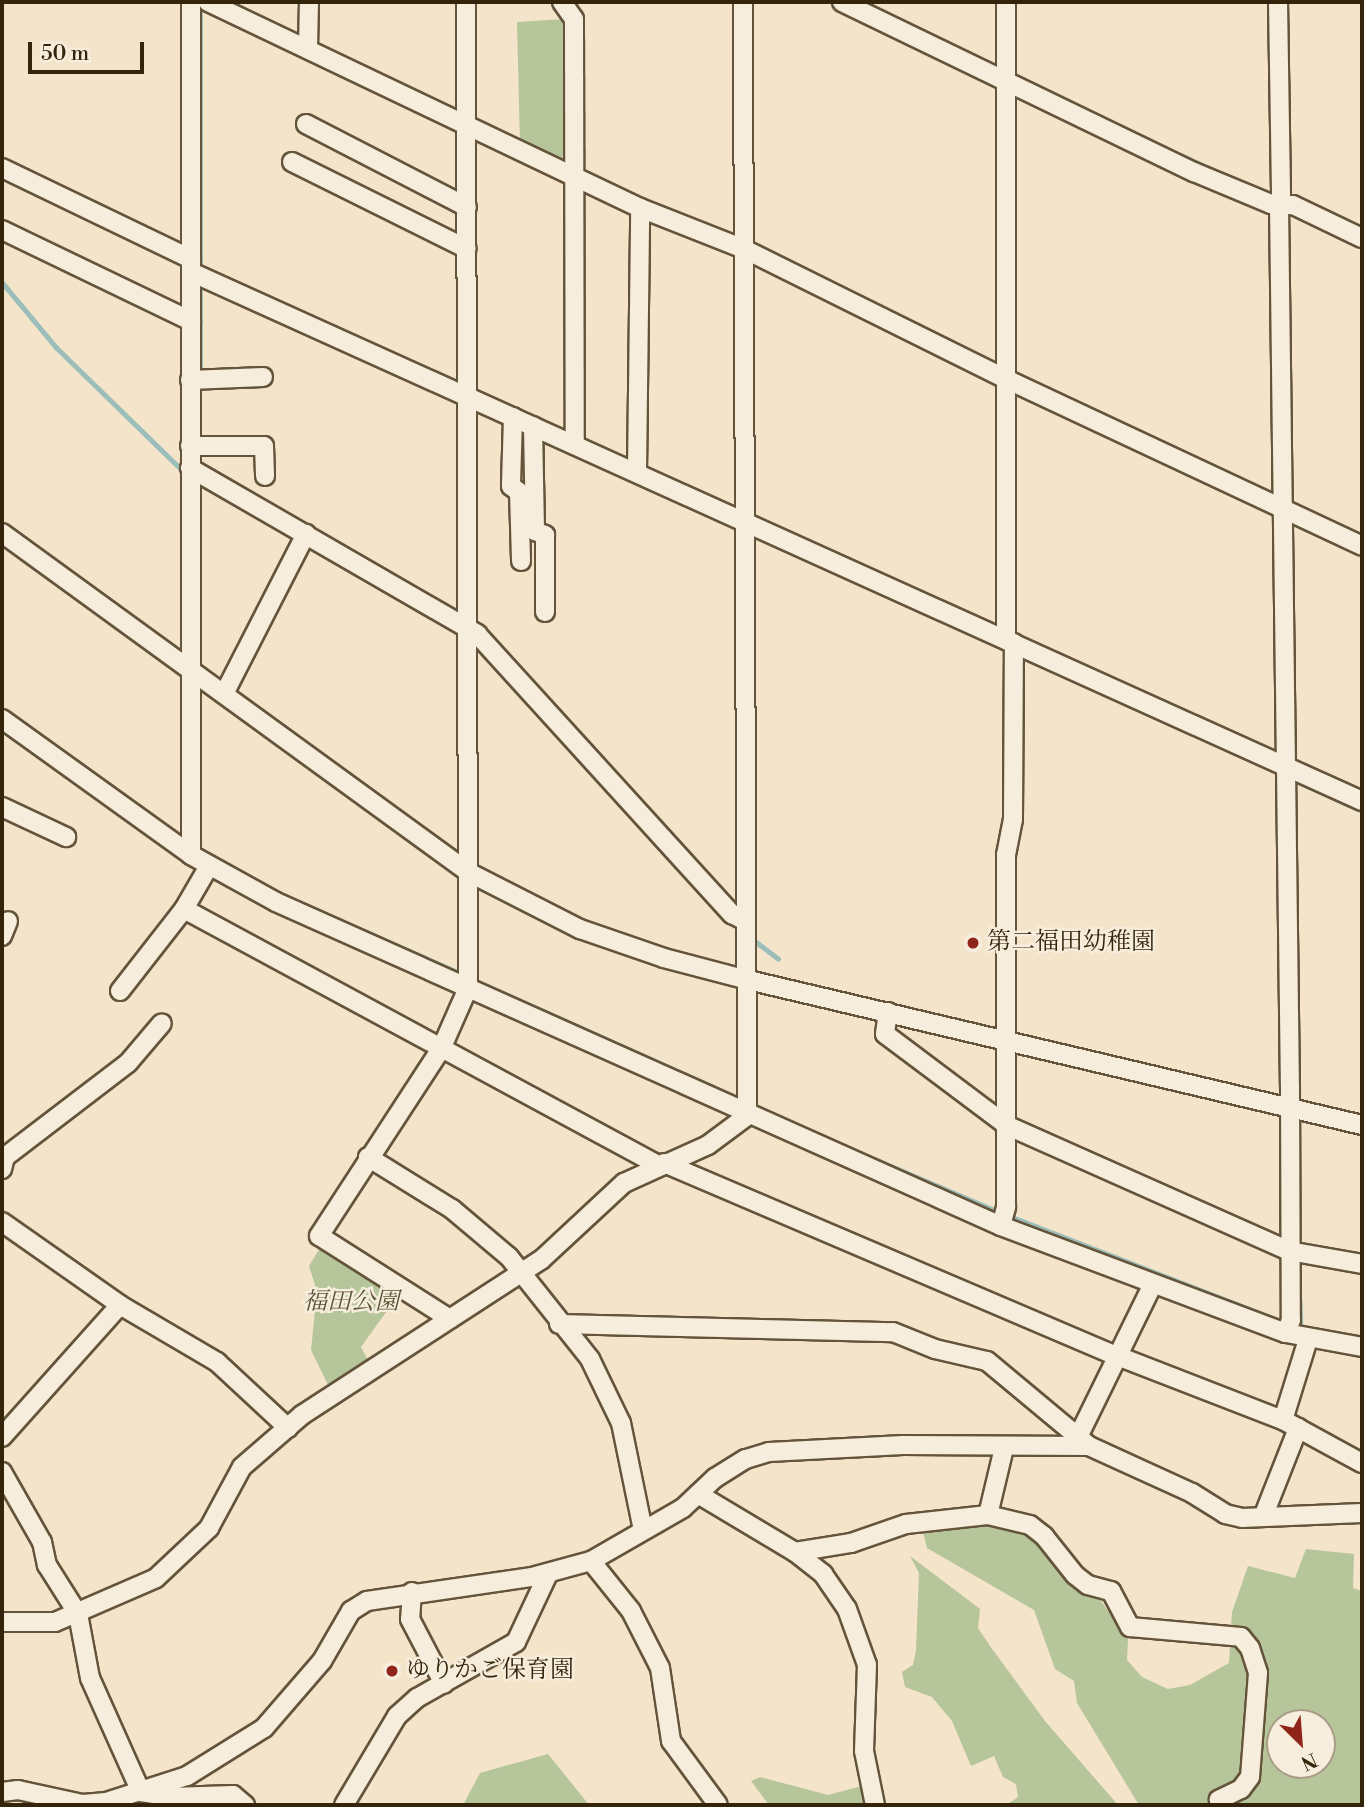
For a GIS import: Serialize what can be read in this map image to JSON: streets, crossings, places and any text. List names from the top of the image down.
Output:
{
  "parks": ["福田公園"],
  "places": ["第二福田幼稚園", "ゆりかご保育園"],
  "scale_bar": "50 m",
  "north": "bottom right"
}
